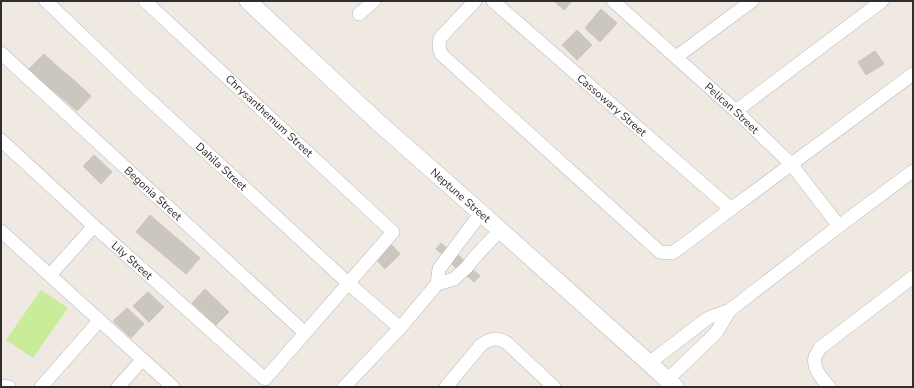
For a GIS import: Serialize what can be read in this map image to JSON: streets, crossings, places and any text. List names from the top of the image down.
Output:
{
  "streets": {
    "street": [
      "Cassowary Street",
      "Pelican Street",
      "Chrysanthemum Street",
      "Dahila Street",
      "Begonia Street",
      "Neptune Street",
      "Lily Street"
    ]
  },
  "crossings": [
    ["Chrysanthemum Street", "Dahila Street"],
    ["Begonia Street", "Lily Street"]
  ]
}
